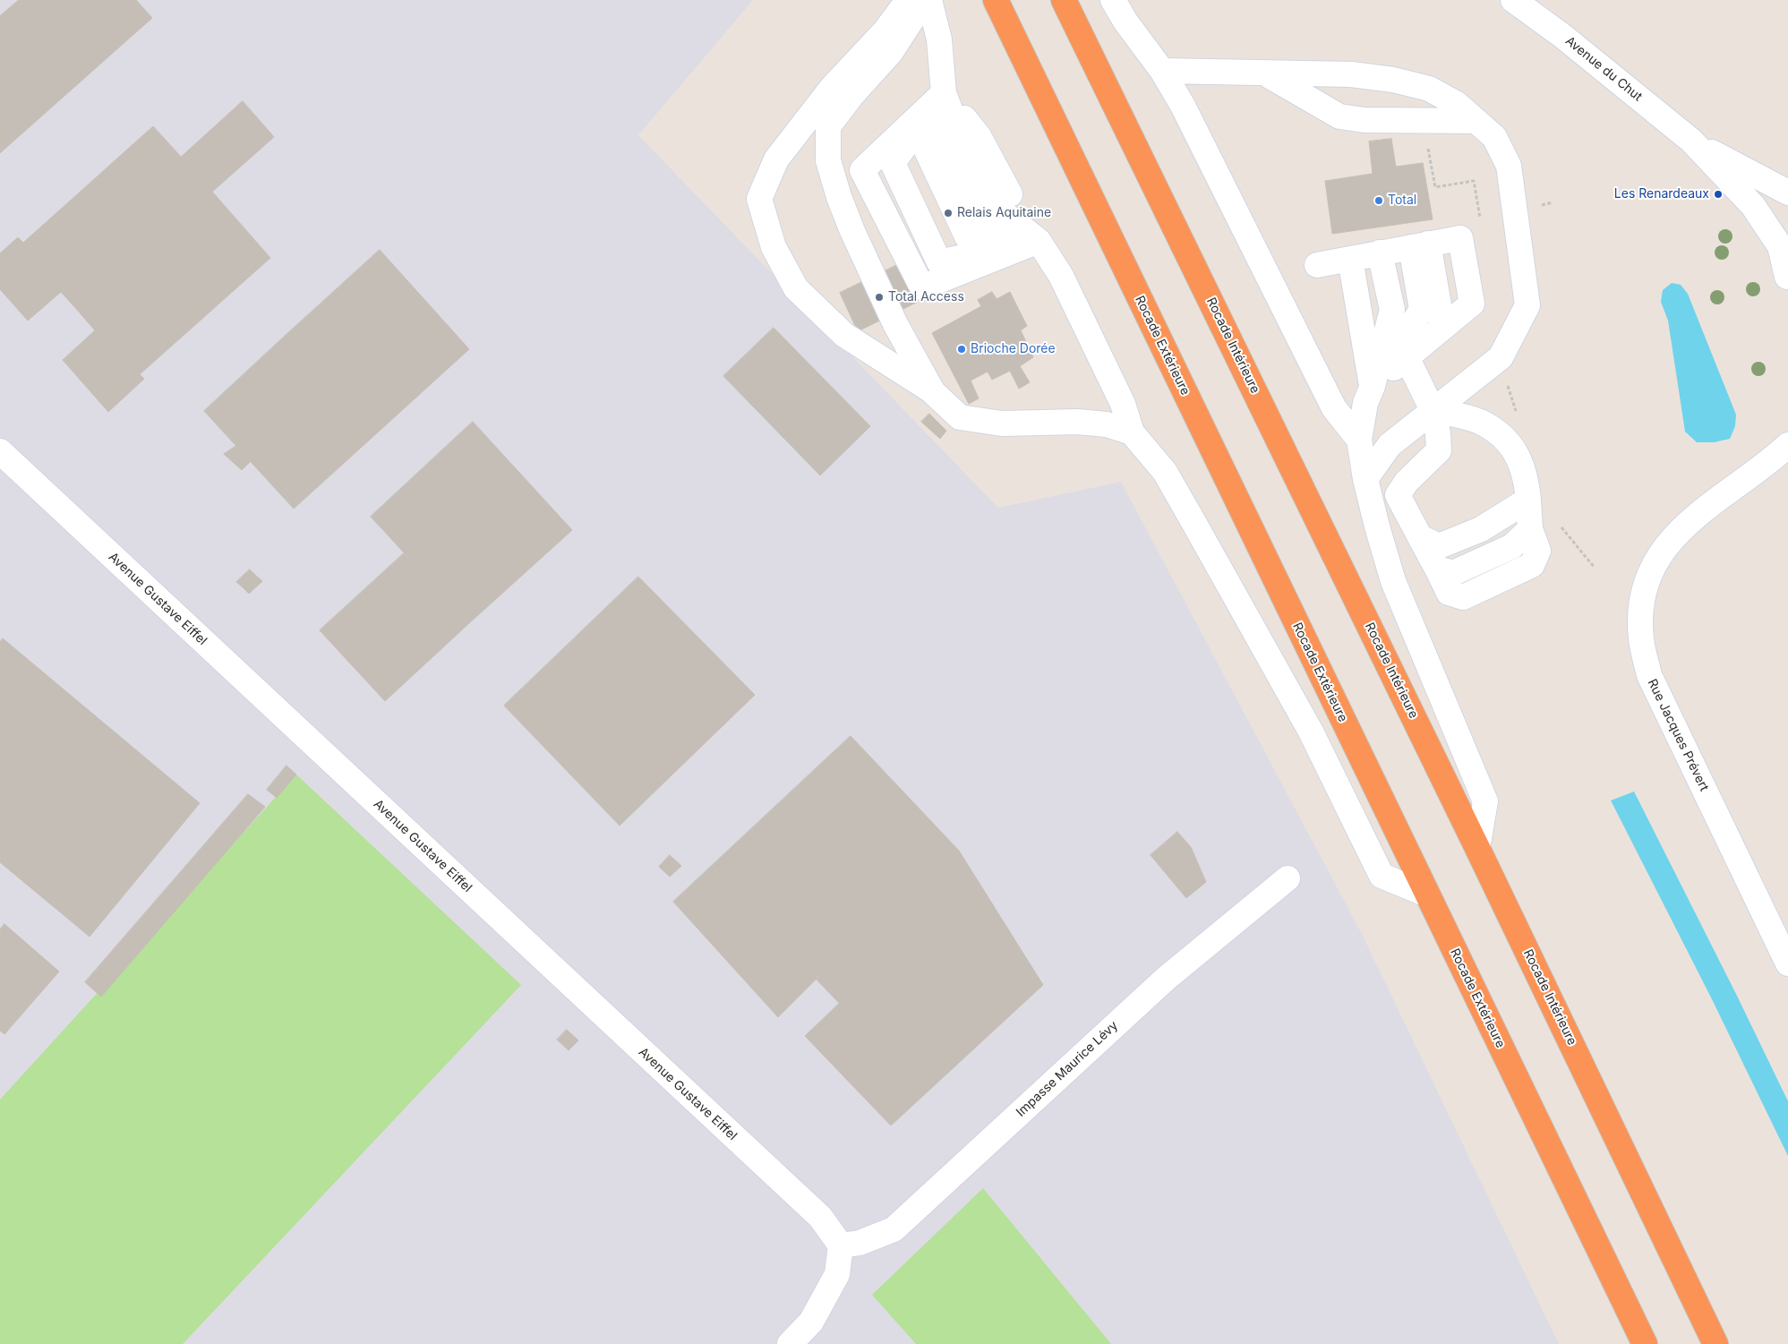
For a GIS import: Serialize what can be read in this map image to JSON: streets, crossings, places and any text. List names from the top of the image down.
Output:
{
  "streets": {
    "highway": ["Rocade Extérieure", "Rocade Intérieure"],
    "street": [
      "Avenue du Chut",
      "Avenue Gustave Eiffel",
      "Rue Jacques Prévert",
      "Impasse Maurice Lévy"
    ]
  },
  "crossings": [
    ["Avenue Gustave Eiffel", "Impasse Maurice Lévy"]
  ],
  "places": [
    "Les Renardeaux",
    "Total",
    "Relais Aquitaine",
    "Total Access",
    "Brioche Dorée"
  ]
}
